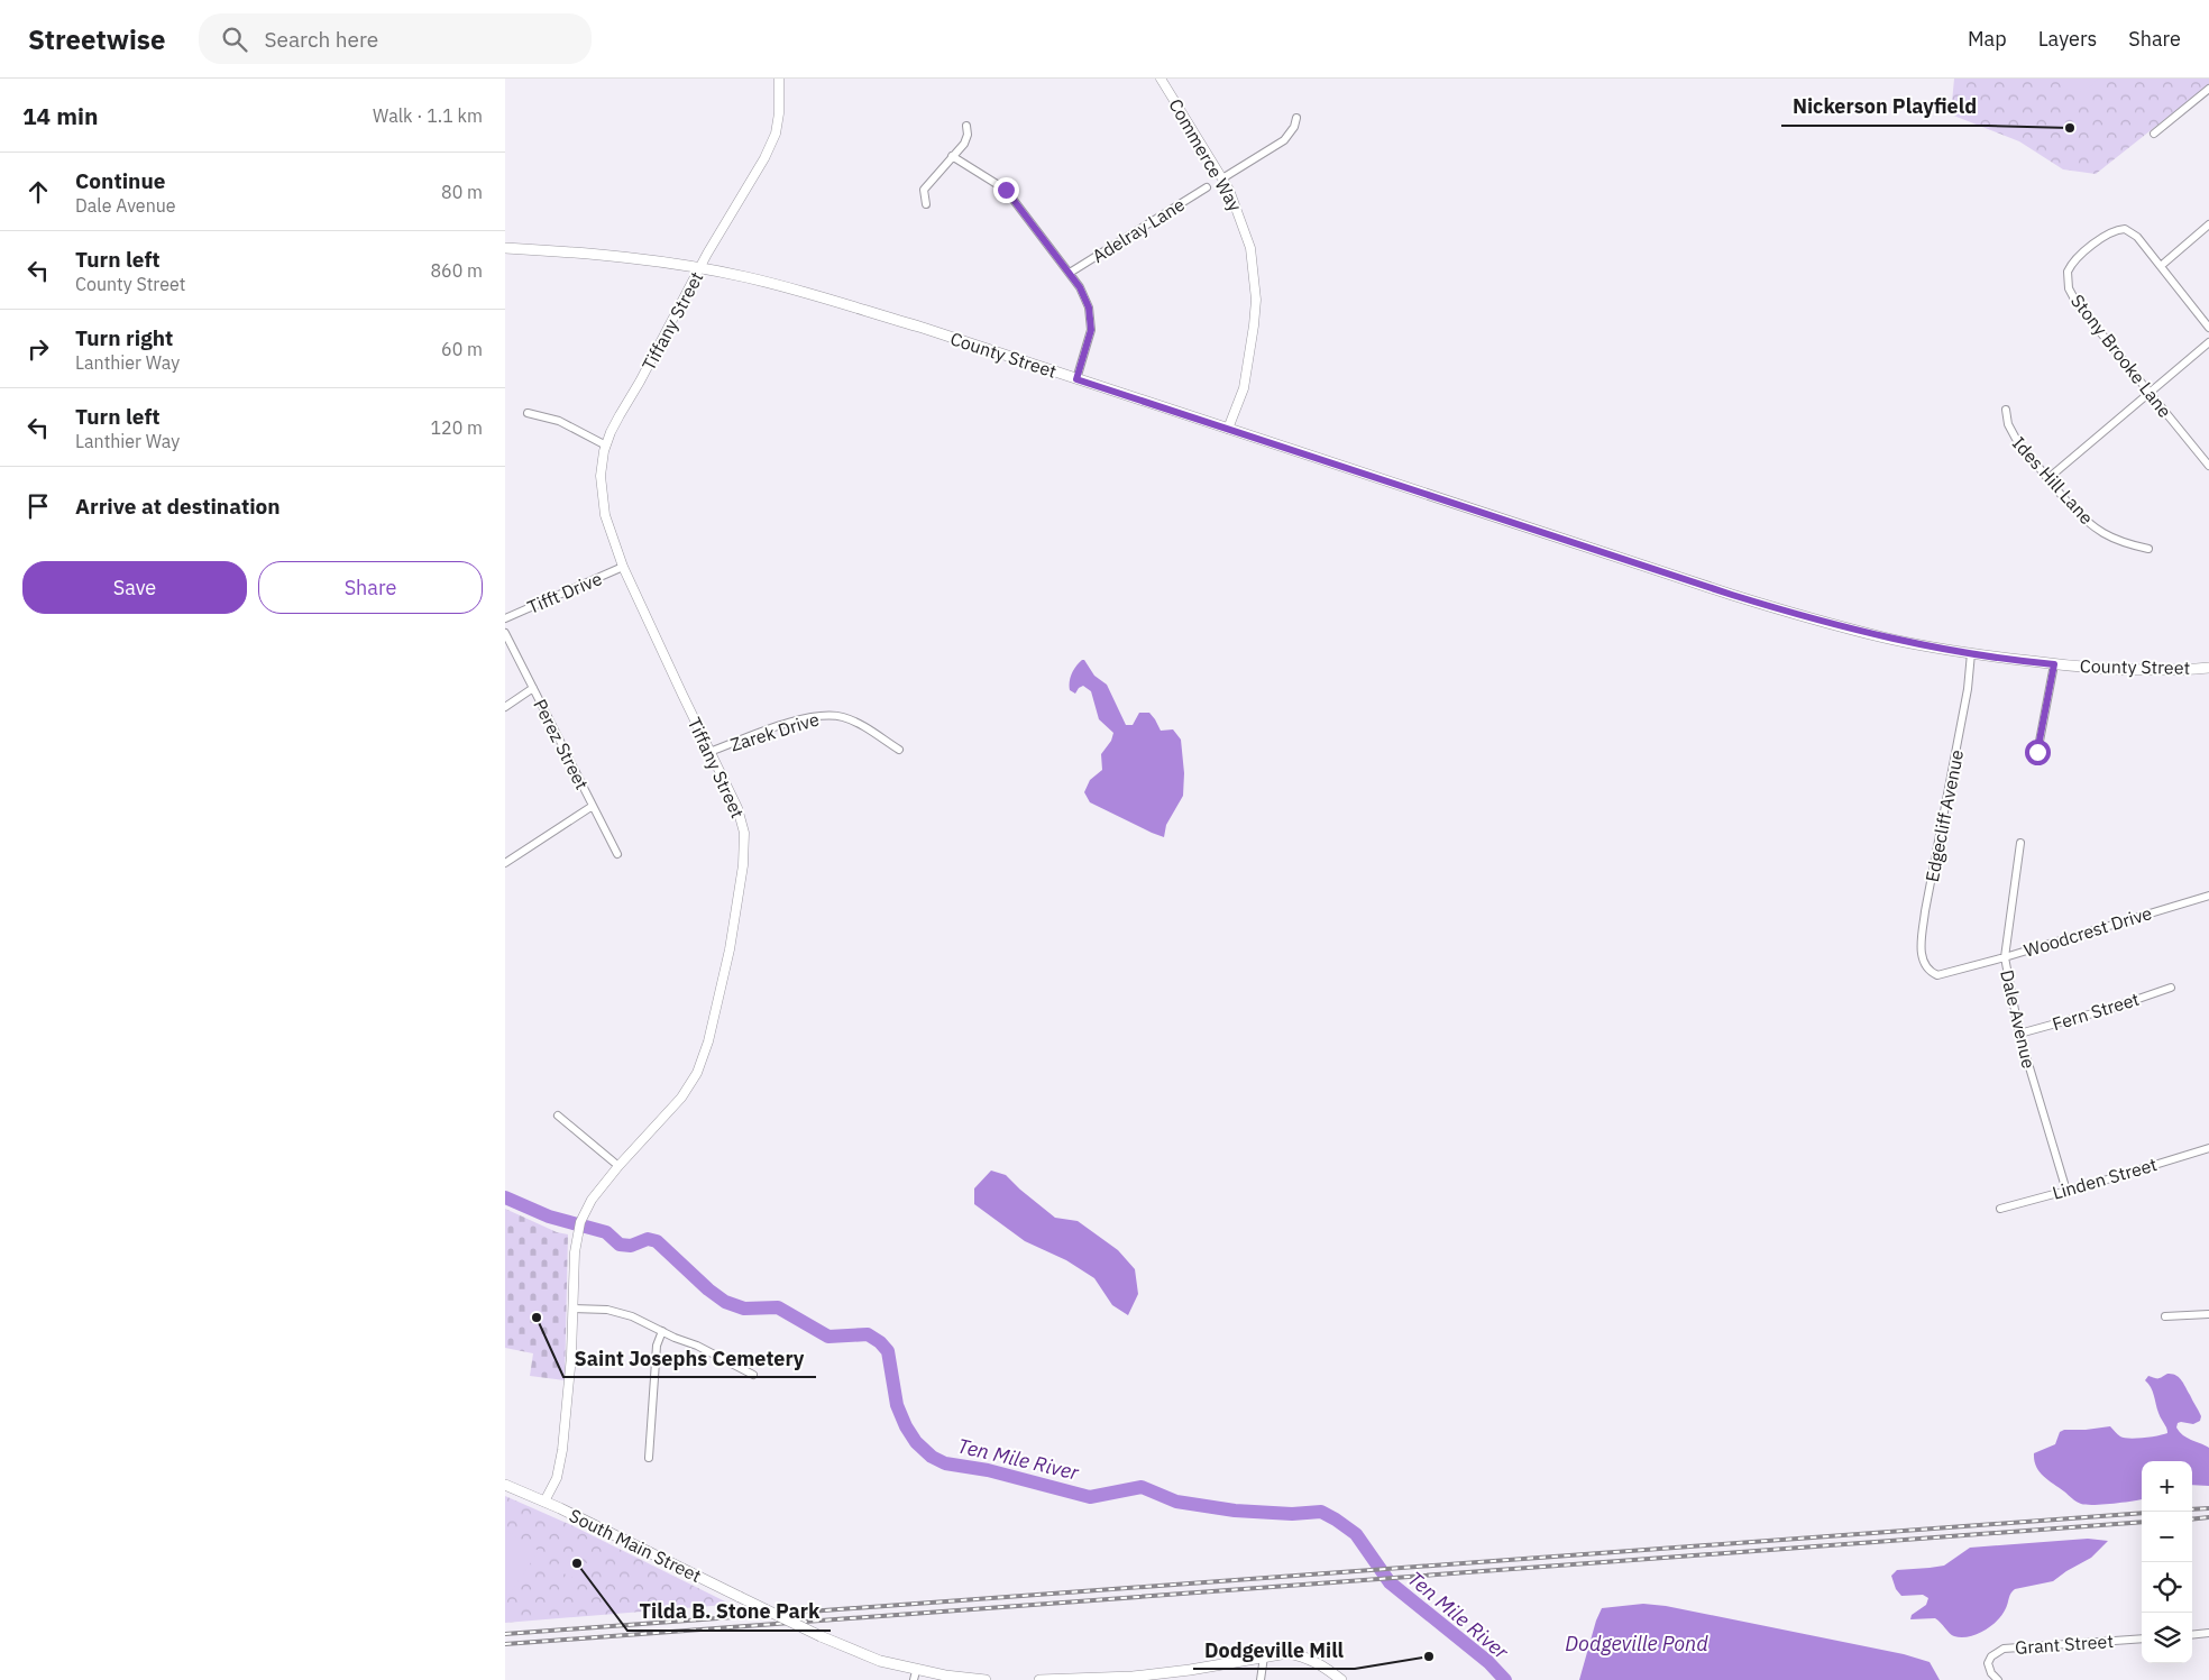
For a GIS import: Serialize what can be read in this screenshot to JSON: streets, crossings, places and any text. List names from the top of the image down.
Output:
{
  "streets": {
    "main road": ["County Street", "South Main Street"],
    "street": [
      "Commerce Way",
      "Adelray Lane",
      "Tiffany Street",
      "Stony Brooke Lane",
      "Ides Hill Lane",
      "Tifft Drive",
      "Zarek Drive",
      "Perez Street",
      "Edgecliff Avenue",
      "Woodcrest Drive",
      "Fern Street",
      "Dale Avenue",
      "Linden Street",
      "Grant Street"
    ]
  },
  "crossings": [
    ["Commerce Way", "County Street"],
    ["Tiffany Street", "County Street"],
    ["Tiffany Street", "Tifft Drive"],
    ["Tiffany Street", "Zarek Drive"],
    ["Tiffany Street", "South Main Street"],
    ["County Street", "Edgecliff Avenue"],
    ["Edgecliff Avenue", "Woodcrest Drive"],
    ["Woodcrest Drive", "Dale Avenue"],
    ["Fern Street", "Dale Avenue"],
    ["Dale Avenue", "Linden Street"]
  ],
  "water": ["Ten Mile River", "Dodgeville Pond"],
  "places": [
    "Nickerson Playfield",
    "Saint Josephs Cemetery",
    "Tilda B. Stone Park",
    "Dodgeville Mill"
  ],
  "page": {
    "header": "Streetwise",
    "search": "Search here",
    "nav": ["Map", "Layers", "Share"],
    "heading": ["14 min", "Walk · 1.1 km"],
    "list": [
      ["Continue", "Dale Avenue", "80 m"],
      ["Turn left", "County Street", "860 m"],
      ["Turn right", "Lanthier Way", "60 m"],
      ["Turn left", "Lanthier Way", "120 m"],
      "Arrive at destination"
    ],
    "buttons": ["Save", "Share"],
    "map_buttons": ["+", "−"]
  }
}
